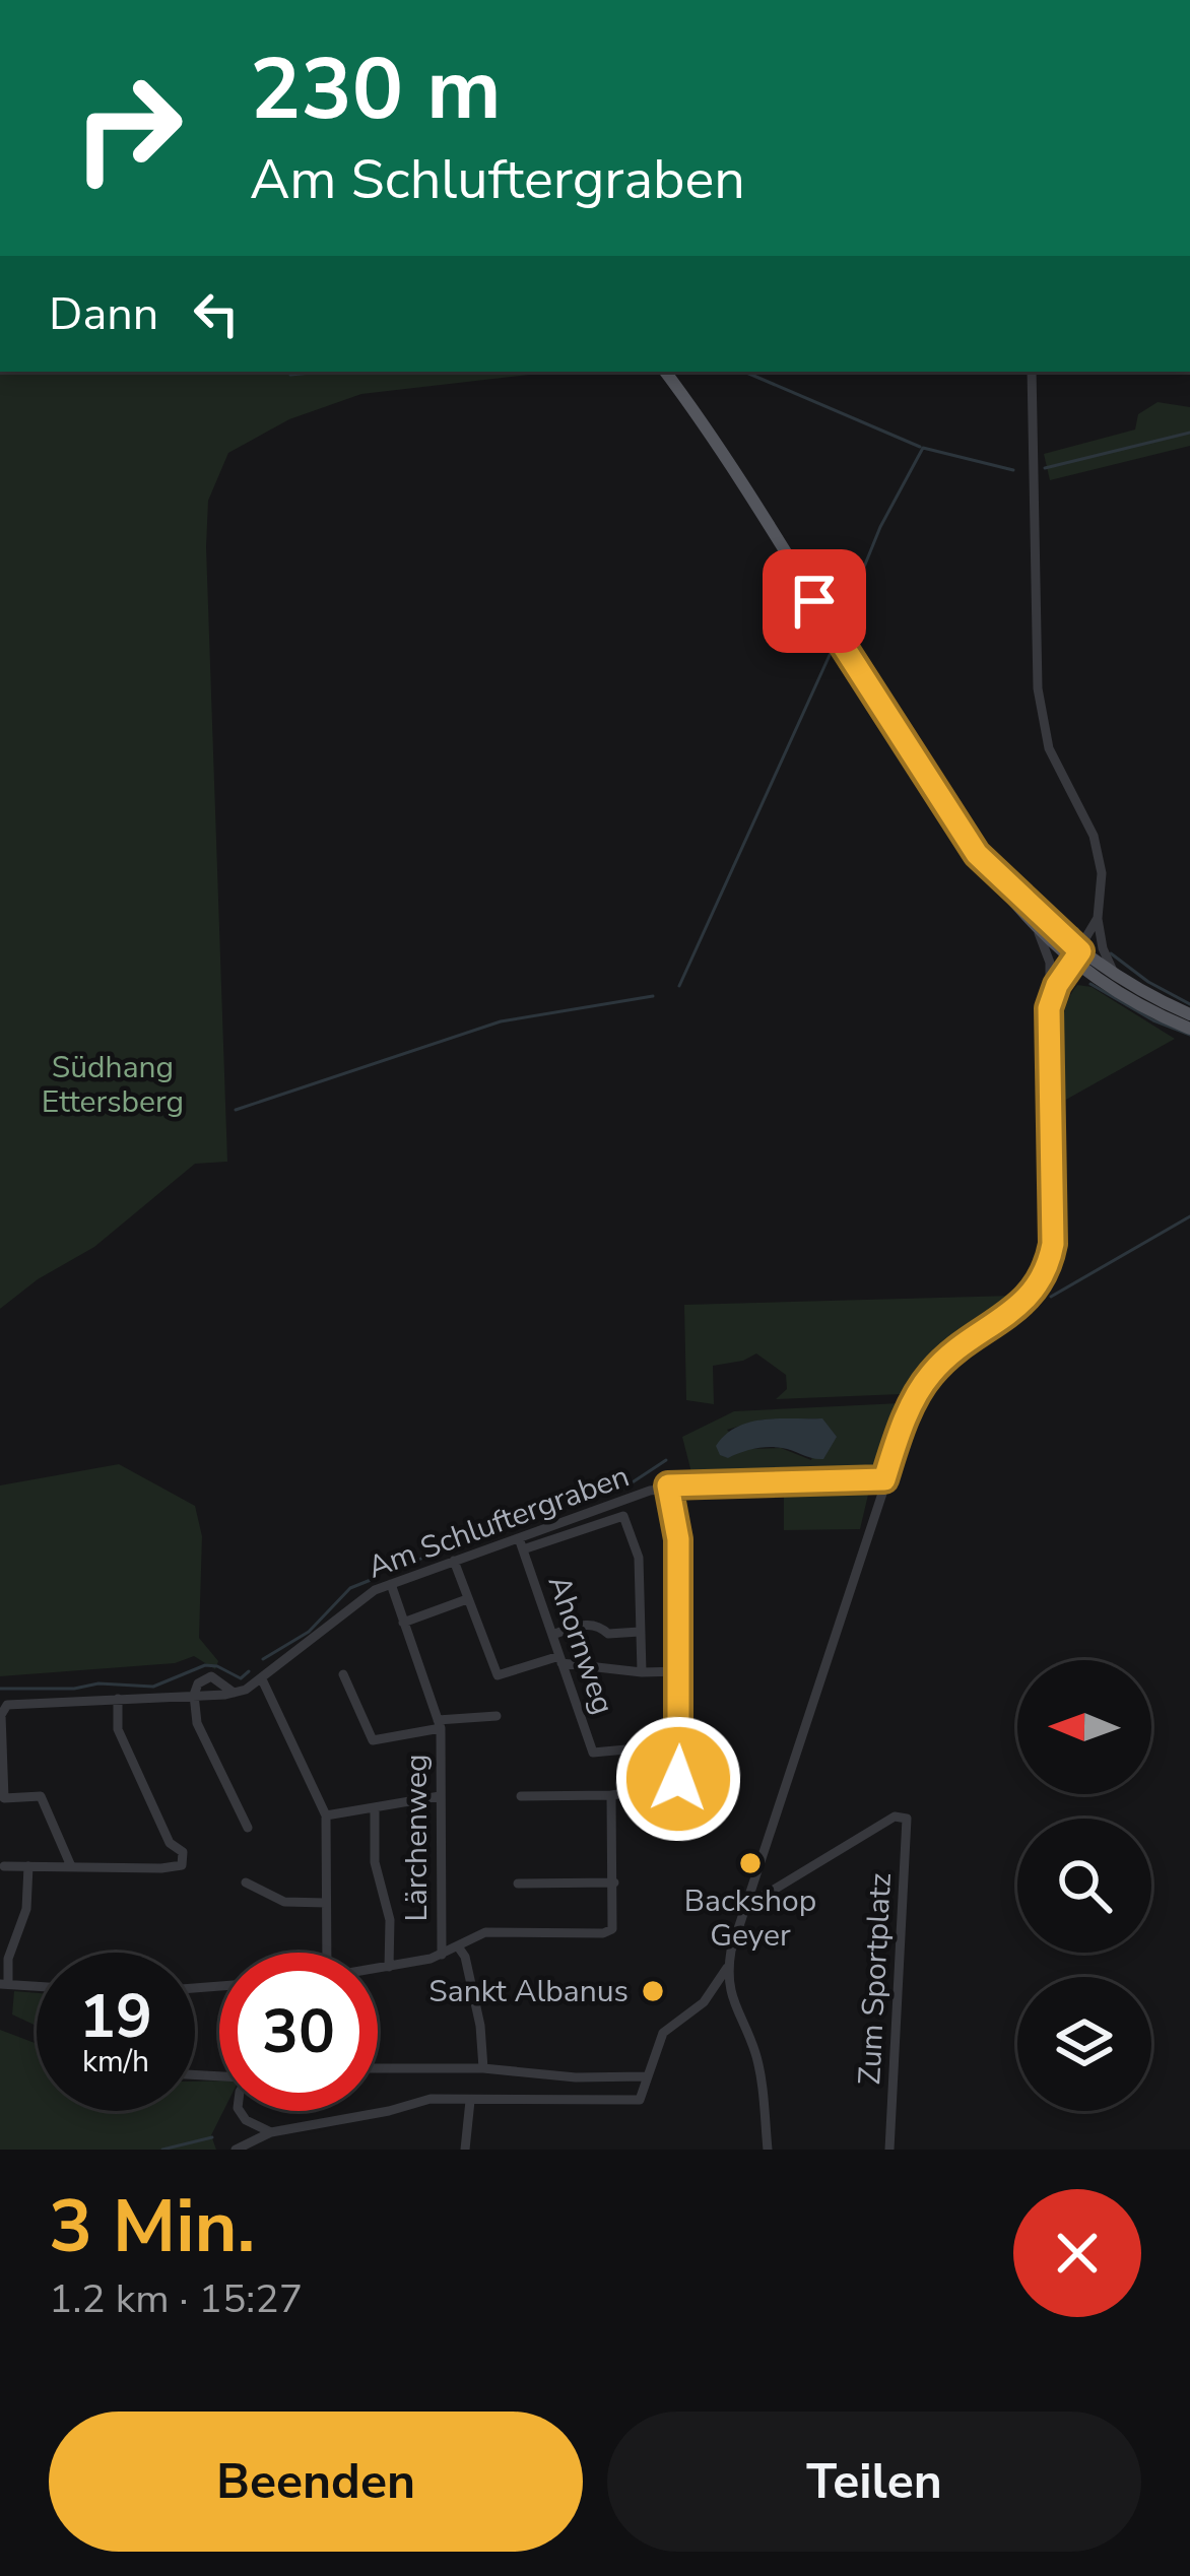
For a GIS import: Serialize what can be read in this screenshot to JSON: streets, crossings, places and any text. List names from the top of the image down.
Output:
{
  "streets": {
    "street": [
      "Am Schluftergraben",
      "Ahornweg",
      "Lärchenweg",
      "Zum Sportplatz"
    ]
  },
  "crossings": [
    ["Am Schluftergraben", "Ahornweg"],
    ["Am Schluftergraben", "Lärchenweg"]
  ],
  "parks": ["Südhang Ettersberg"],
  "places": ["Backshop Geyer", "Sankt Albanus"],
  "north": "left",
  "page": {
    "turn": ["230 m", "Am Schluftergraben"],
    "then": "Dann",
    "speed": "19 km/h",
    "limit": "30",
    "heading": ["3 Min.", "1.2 km · 15:27"],
    "buttons": ["Beenden", "Teilen"]
  }
}
